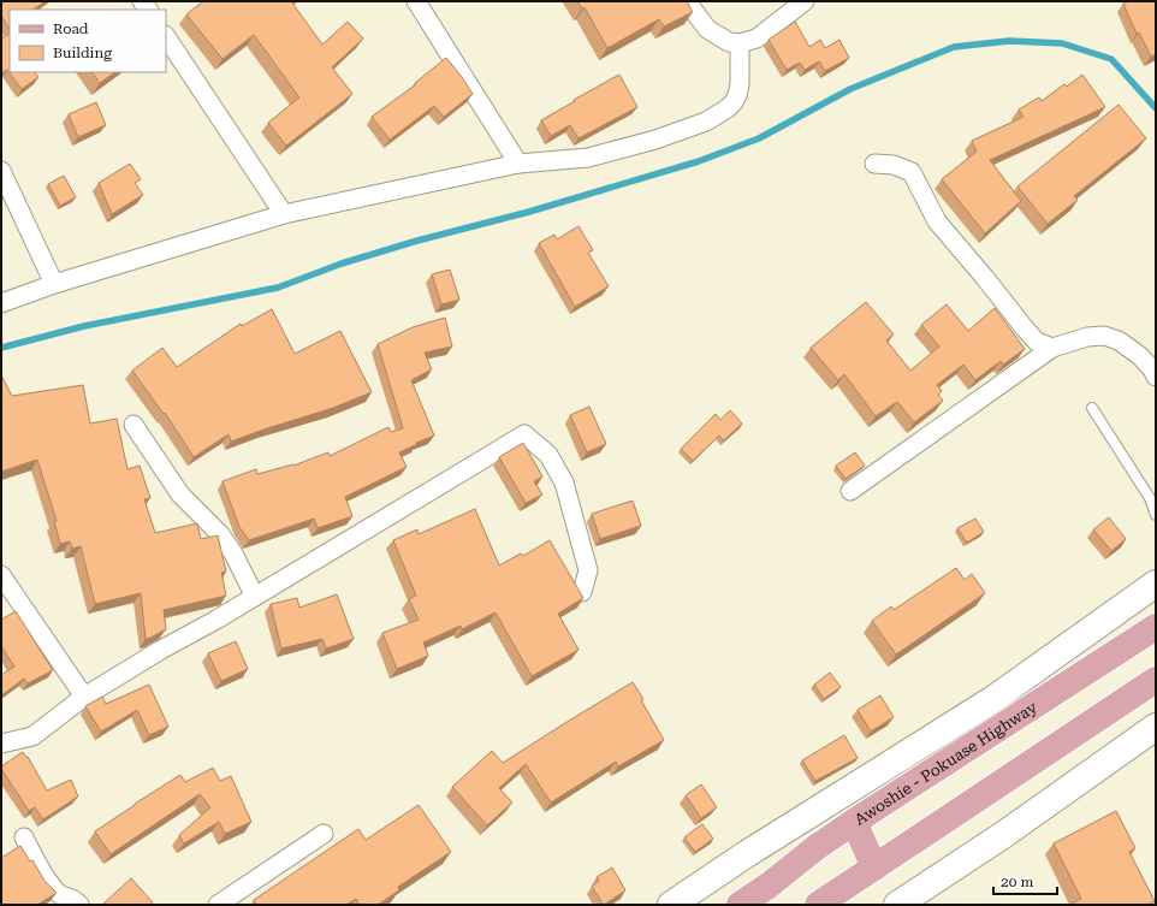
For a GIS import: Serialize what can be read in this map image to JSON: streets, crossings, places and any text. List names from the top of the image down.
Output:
{
  "streets": {
    "main road": ["Awoshie - Pokuase Highway"]
  },
  "legend": ["Road", "Building"],
  "scale_bar": "20 m"
}
